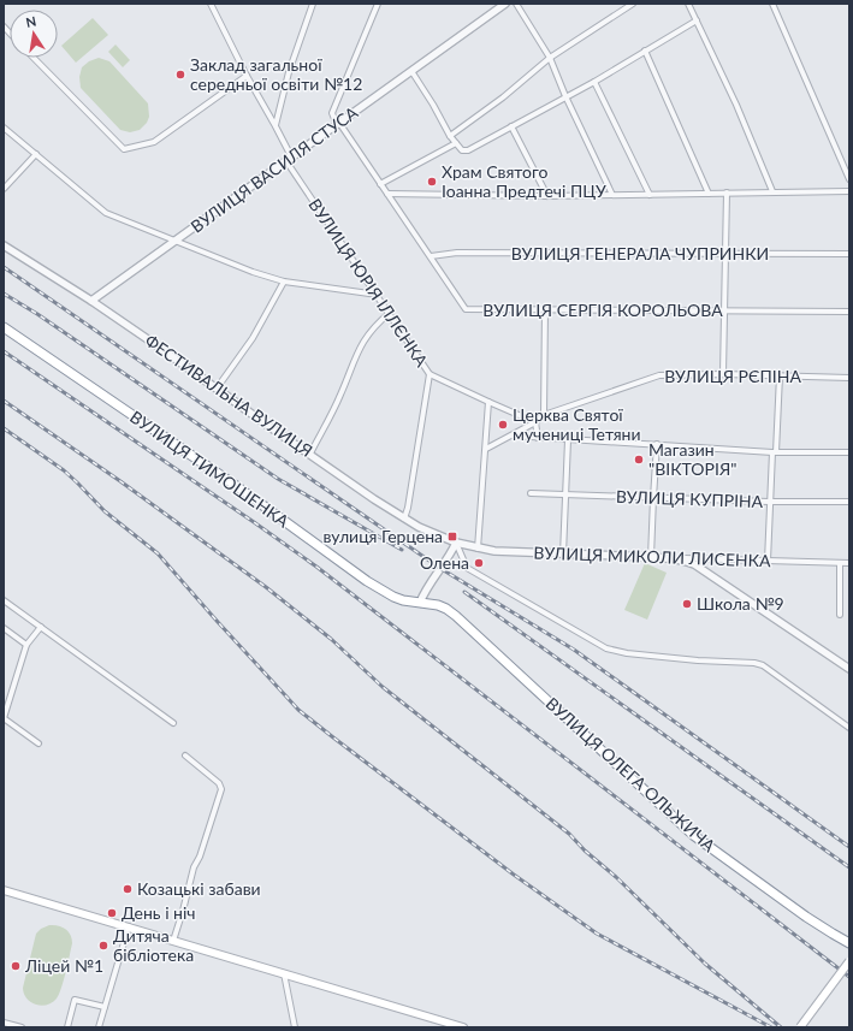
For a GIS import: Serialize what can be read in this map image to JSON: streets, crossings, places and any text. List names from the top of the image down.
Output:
{
  "streets": {
    "highway": ["ВУЛИЦЯ ТИМОШЕНКА", "ВУЛИЦЯ ОЛЕГА ОЛЬЖИЧА"],
    "street": [
      "ВУЛИЦЯ ВАСИЛЯ СТУСА",
      "ВУЛИЦЯ ГЕНЕРАЛА ЧУПРИНКИ",
      "ВУЛИЦЯ ЮРІЯ ІЛЛЄНКА",
      "ВУЛИЦЯ СЕРГІЯ КОРОЛЬОВА",
      "ВУЛИЦЯ РЄПІНА",
      "ФЕСТИВАЛЬНА ВУЛИЦЯ",
      "ВУЛИЦЯ КУПРІНА",
      "ВУЛИЦЯ МИКОЛИ ЛИСЕНКА"
    ]
  },
  "crossings": [
    ["ВУЛИЦЯ ВАСИЛЯ СТУСА", "ВУЛИЦЯ ЮРІЯ ІЛЛЄНКА"],
    ["ВУЛИЦЯ ВАСИЛЯ СТУСА", "ВУЛИЦЯ СЕРГІЯ КОРОЛЬОВА"],
    ["ВУЛИЦЯ ВАСИЛЯ СТУСА", "ФЕСТИВАЛЬНА ВУЛИЦЯ"],
    ["ВУЛИЦЯ ГЕНЕРАЛА ЧУПРИНКИ", "ВУЛИЦЯ СЕРГІЯ КОРОЛЬОВА"],
    ["ВУЛИЦЯ ЮРІЯ ІЛЛЄНКА", "ВУЛИЦЯ РЄПІНА"],
    ["ФЕСТИВАЛЬНА ВУЛИЦЯ", "ВУЛИЦЯ МИКОЛИ ЛИСЕНКА"],
    ["ВУЛИЦЯ ТИМОШЕНКА", "ВУЛИЦЯ ОЛЕГА ОЛЬЖИЧА"]
  ],
  "places": {
    "other": [
      "Заклад загальної середньої освіти №12",
      "Храм Святого Іоанна Предтечі ПЦУ",
      "Церква Святої мучениці Тетяни",
      "Магазин \"ВІКТОРІЯ\"",
      "Олена",
      "Школа №9",
      "Козацькі забави",
      "День і ніч",
      "Дитяча бібліотека",
      "Ліцей №1"
    ],
    "transit": ["вулиця Герцена"]
  },
  "north": "top"
}
